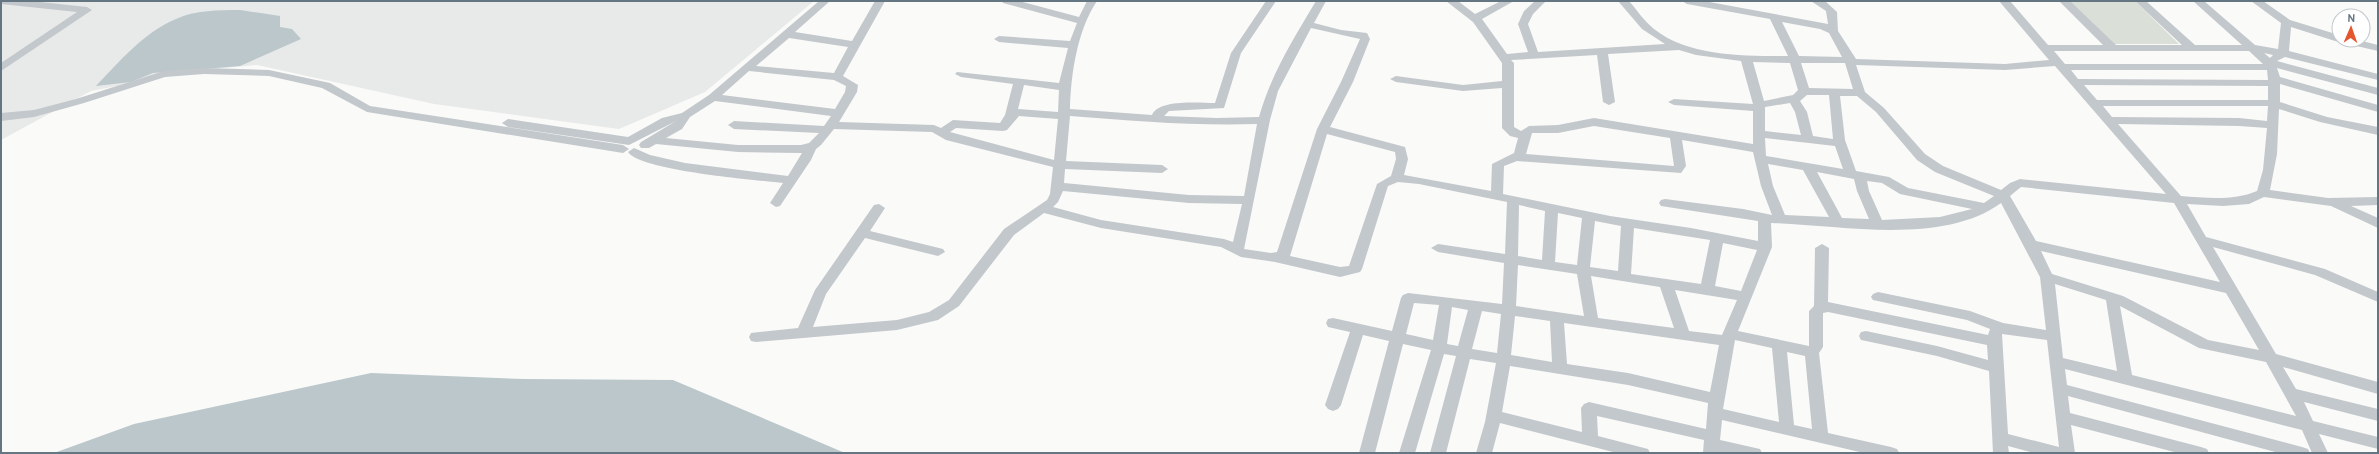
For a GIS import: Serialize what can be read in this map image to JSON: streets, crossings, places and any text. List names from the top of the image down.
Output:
{
  "north": "top"
}
